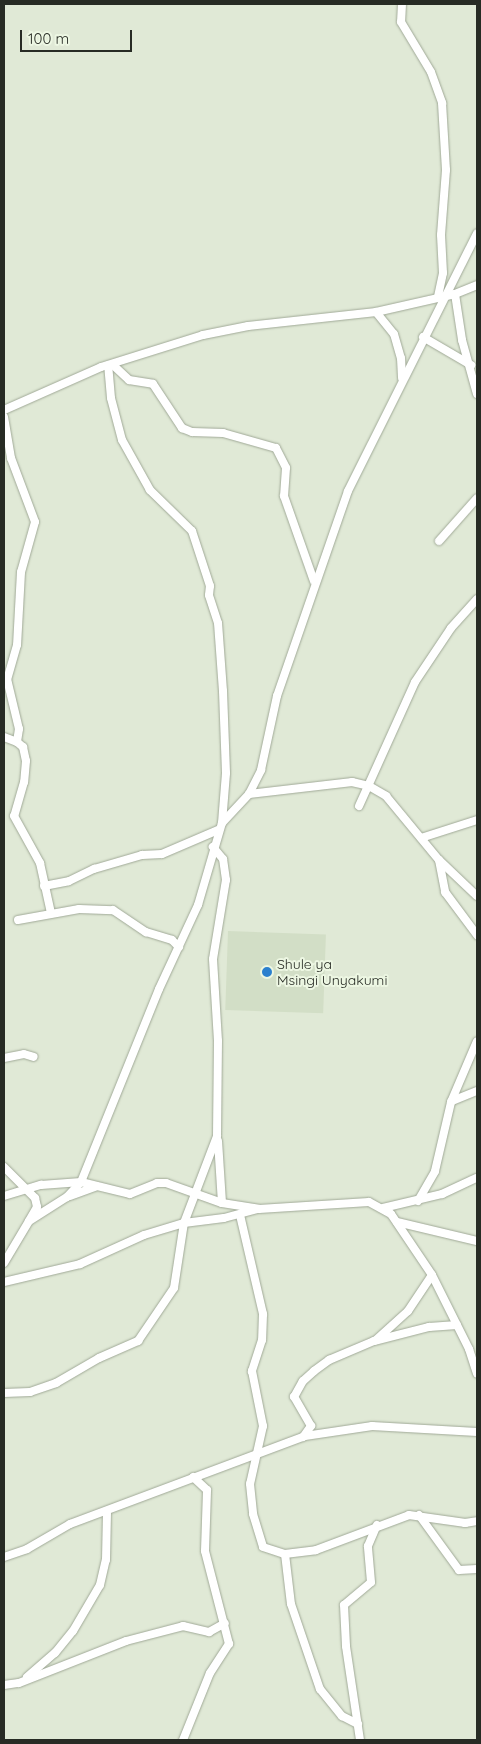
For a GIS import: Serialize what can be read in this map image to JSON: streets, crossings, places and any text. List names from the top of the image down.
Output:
{
  "places": ["Shule ya Msingi Unyakumi"],
  "scale_bar": "100 m"
}
